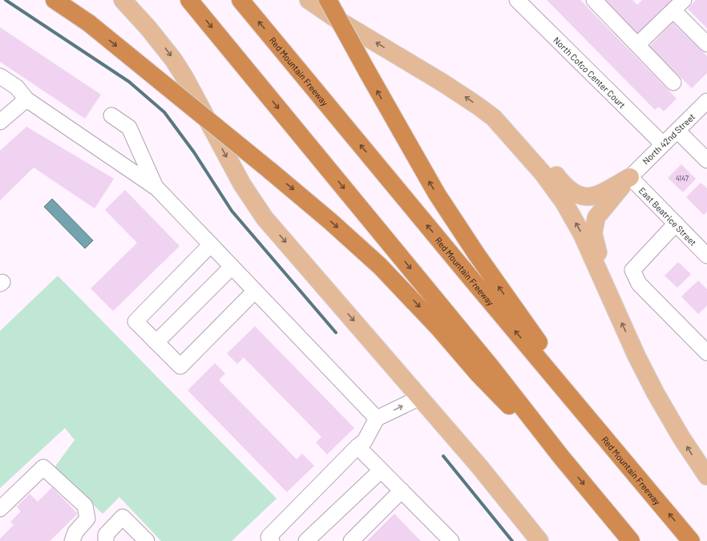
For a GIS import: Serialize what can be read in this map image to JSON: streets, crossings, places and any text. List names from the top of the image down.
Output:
{
  "streets": {
    "highway": ["Red Mountain Freeway"],
    "street": ["North Cofco Center Court", "North 42nd Street", "East Beatrice Street"]
  },
  "crossings": [
    ["North Cofco Center Court", "North 42nd Street"],
    ["North 42nd Street", "East Beatrice Street"]
  ],
  "house_numbers": ["4147"]
}
